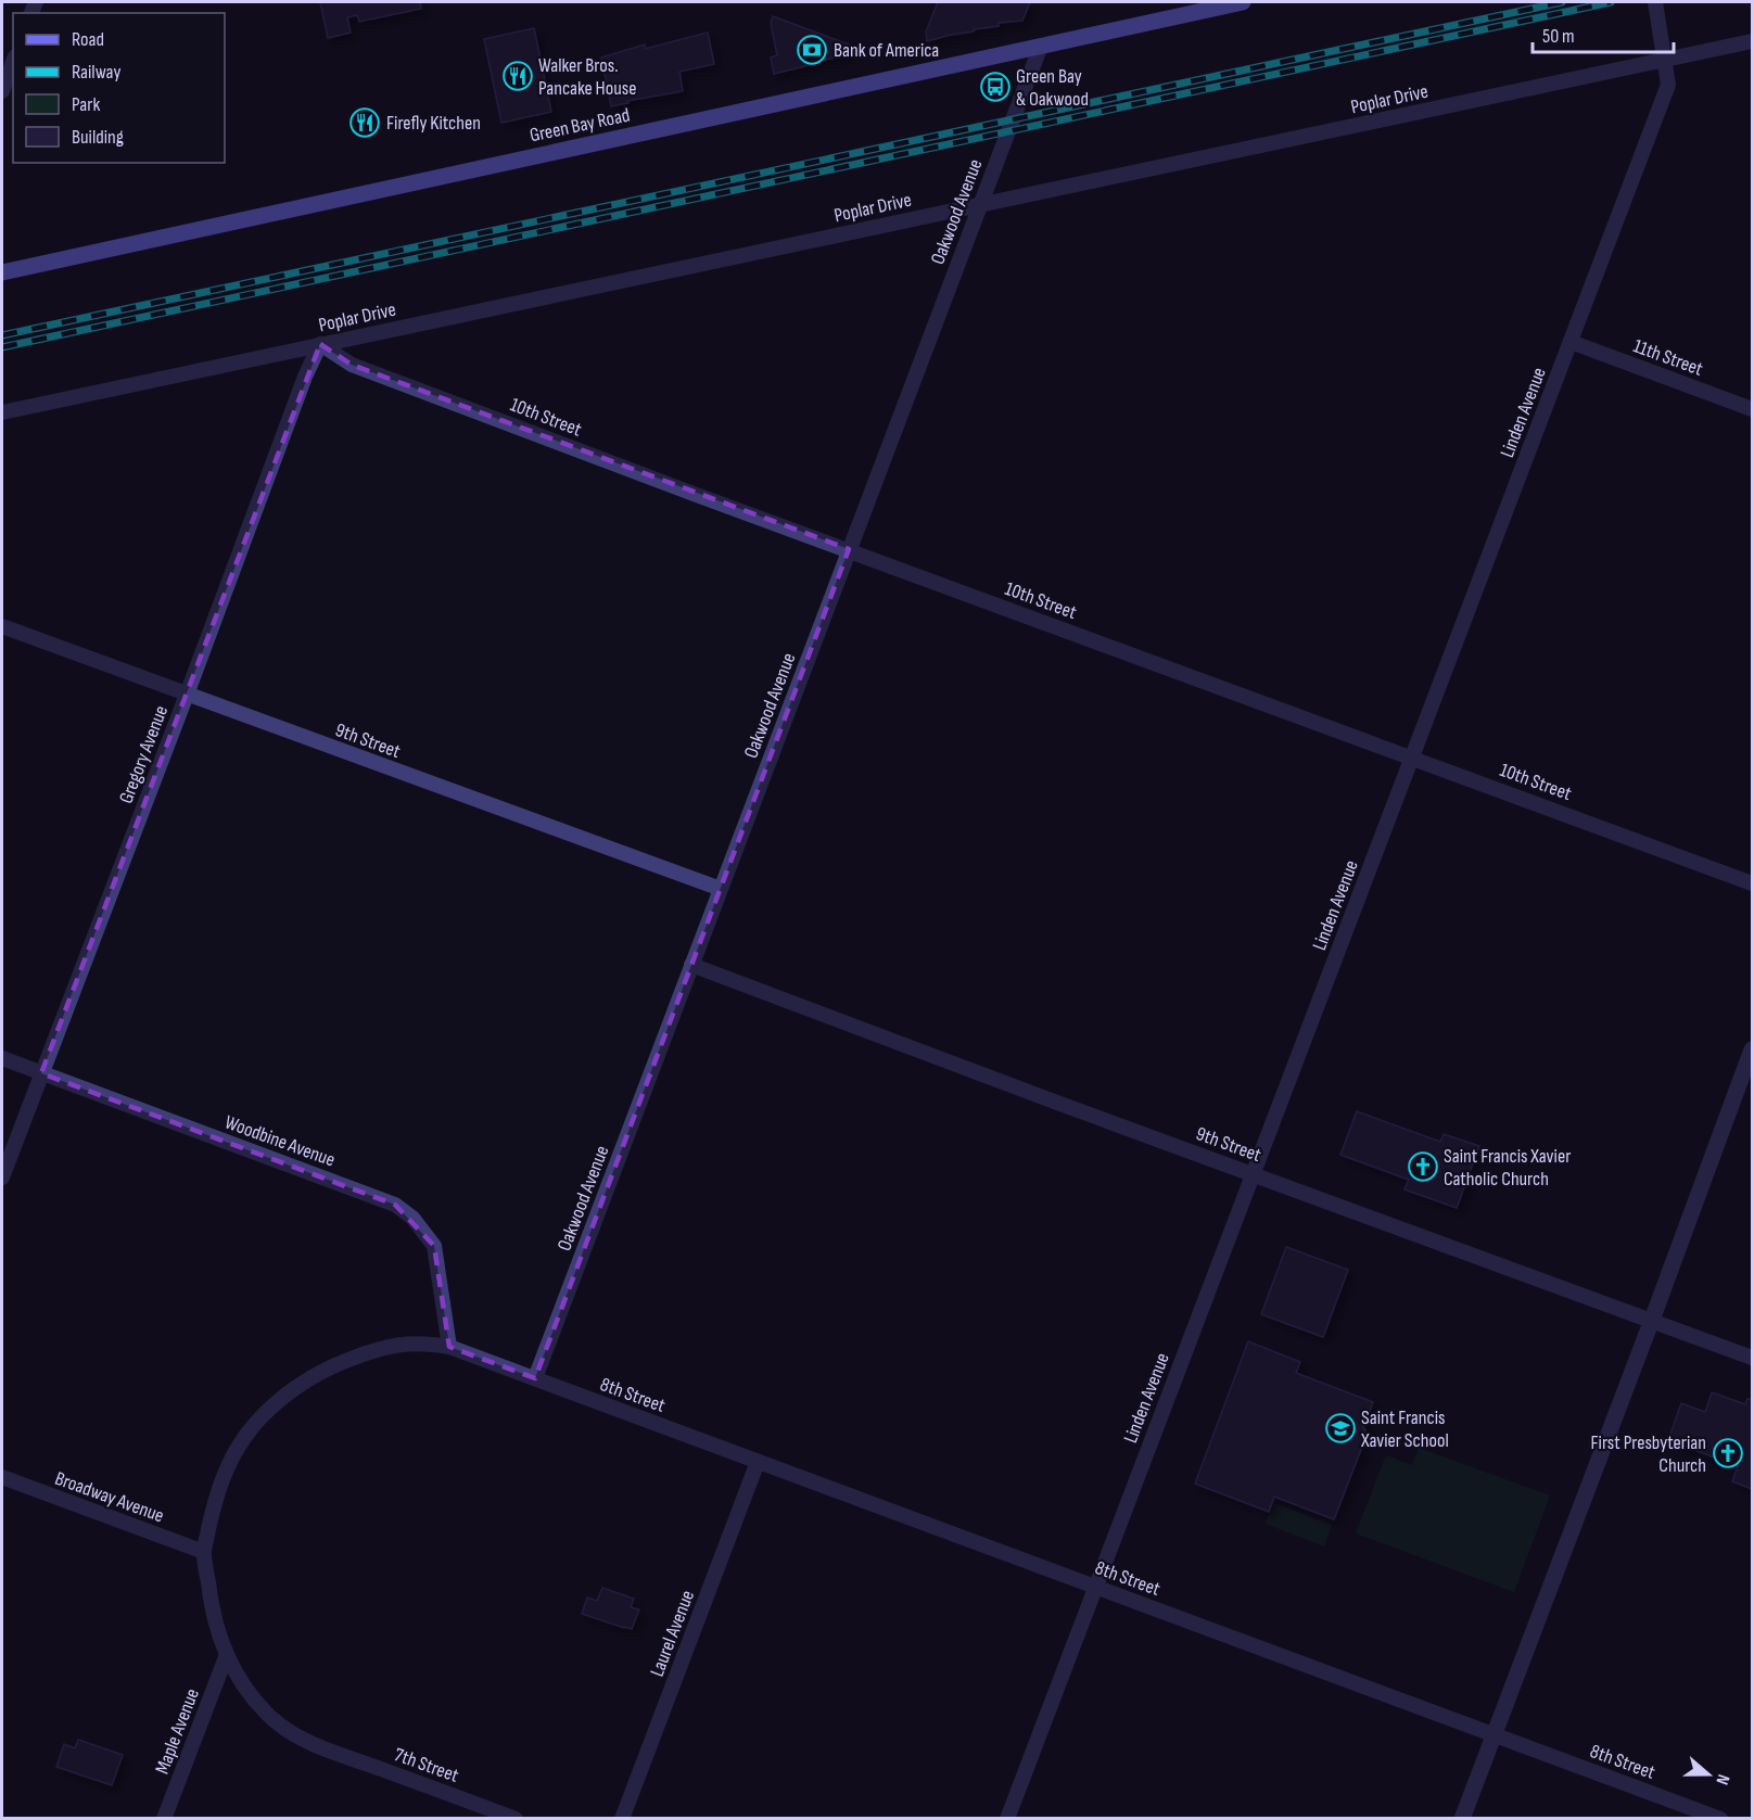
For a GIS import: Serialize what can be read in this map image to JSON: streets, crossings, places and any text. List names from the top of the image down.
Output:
{
  "streets": {
    "main road": ["Green Bay Road"],
    "street": [
      "Poplar Drive",
      "Oakwood Avenue",
      "11th Street",
      "Linden Avenue",
      "10th Street",
      "9th Street",
      "Gregory Avenue",
      "Woodbine Avenue",
      "8th Street",
      "Broadway Avenue",
      "Laurel Avenue",
      "Maple Avenue",
      "7th Street"
    ]
  },
  "crossings": [
    ["Poplar Drive", "Oakwood Avenue"],
    ["Poplar Drive", "Linden Avenue"],
    ["Poplar Drive", "10th Street"],
    ["Poplar Drive", "Gregory Avenue"],
    ["Green Bay Road", "Oakwood Avenue"],
    ["Oakwood Avenue", "10th Street"],
    ["Oakwood Avenue", "9th Street"],
    ["Oakwood Avenue", "8th Street"],
    ["11th Street", "Linden Avenue"],
    ["Linden Avenue", "10th Street"],
    ["Linden Avenue", "9th Street"],
    ["Linden Avenue", "8th Street"],
    ["10th Street", "Gregory Avenue"],
    ["9th Street", "Gregory Avenue"],
    ["Gregory Avenue", "Woodbine Avenue"],
    ["Woodbine Avenue", "8th Street"],
    ["8th Street", "Broadway Avenue"],
    ["8th Street", "Laurel Avenue"],
    ["8th Street", "7th Street"],
    ["Broadway Avenue", "7th Street"],
    ["Maple Avenue", "7th Street"]
  ],
  "places": {
    "bank": ["Bank of America"],
    "restaurant": ["Walker Bros. Pancake House", "Firefly Kitchen"],
    "bus stop": ["Green Bay & Oakwood"],
    "church": ["Saint Francis Xavier Catholic Church", "First Presbyterian Church"],
    "school or university": ["Saint Francis Xavier School"]
  },
  "legend": [
    "Road",
    "Railway",
    "Park",
    "Building"
  ],
  "scale_bar": "50 m",
  "north": "right"
}
